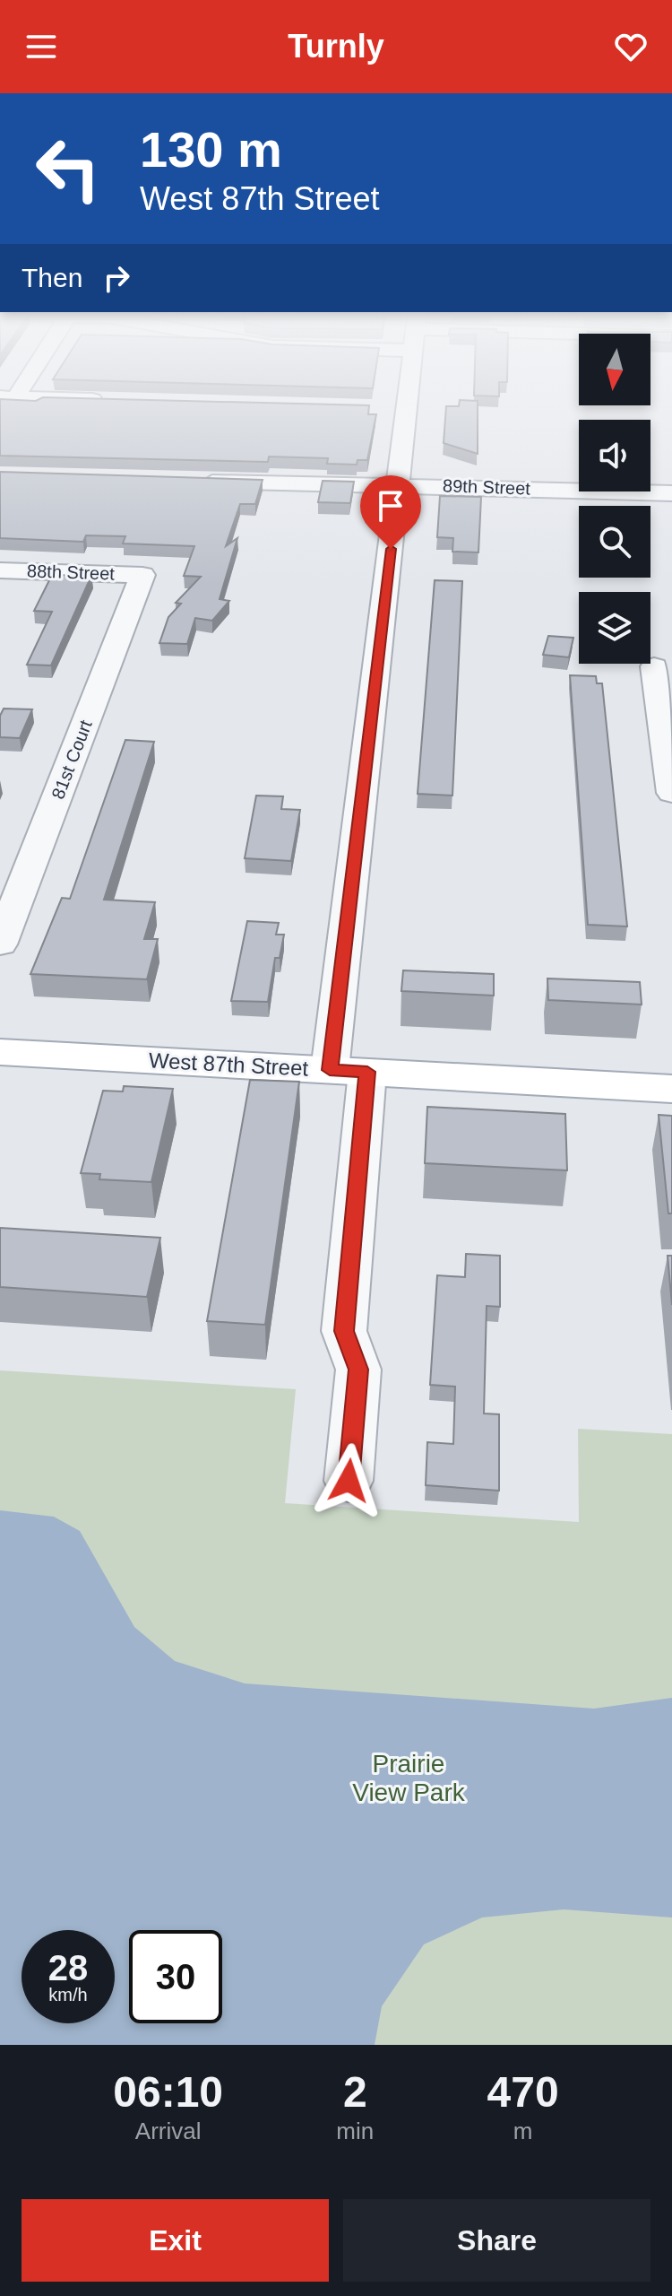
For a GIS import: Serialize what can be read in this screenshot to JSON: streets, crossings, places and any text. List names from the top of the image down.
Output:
{
  "streets": {
    "main road": ["West 87th Street"],
    "street": ["89th Street", "88th Street", "81st Court"]
  },
  "crossings": [
    ["88th Street", "81st Court"]
  ],
  "parks": ["Prairie View Park"],
  "north": "bottom",
  "page": {
    "header": "Turnly",
    "turn": ["130 m", "West 87th Street"],
    "then": "Then",
    "speed": "28 km/h",
    "limit": "30",
    "eta": [
      "06:10",
      "Arrival",
      "2",
      "min",
      "470",
      "m"
    ],
    "buttons": ["Exit", "Share"]
  }
}
